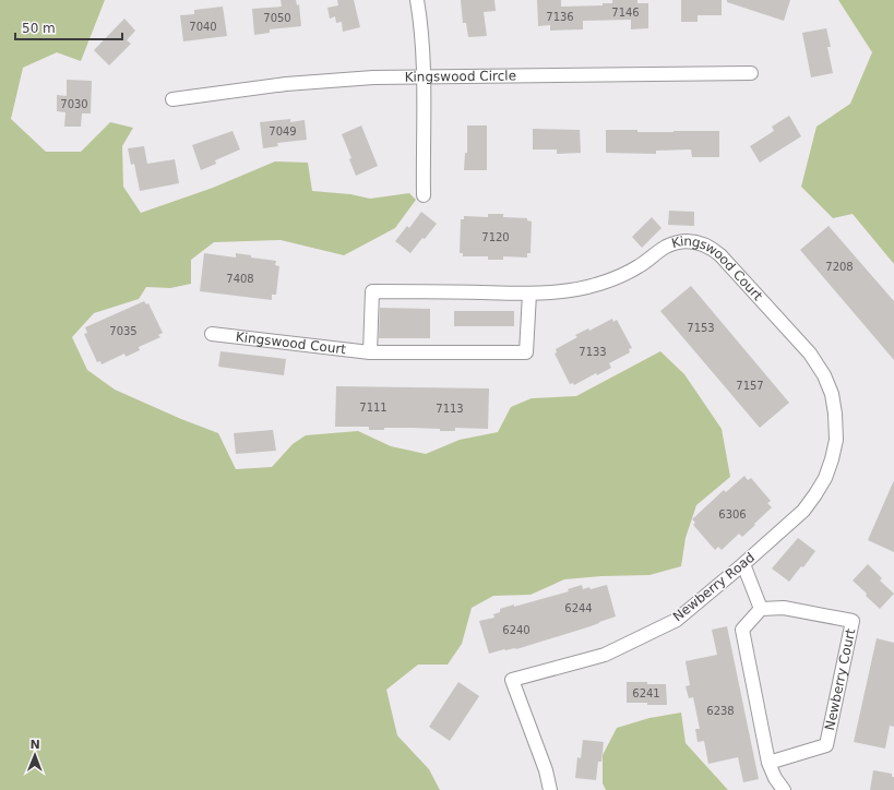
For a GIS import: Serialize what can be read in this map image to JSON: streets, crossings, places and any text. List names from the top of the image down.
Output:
{
  "streets": {
    "street": [
      "Kingswood Circle",
      "Kingswood Court",
      "Newberry Road",
      "Newberry Court"
    ]
  },
  "crossings": [
    ["Kingswood Court", "Newberry Road"]
  ],
  "house_numbers": [
    "7146",
    "7136",
    "7050",
    "7040",
    "7030",
    "7049",
    "7120",
    "7208",
    "7408",
    "7153",
    "7035",
    "7133",
    "7157",
    "7111",
    "7113",
    "6306",
    "6244",
    "6240",
    "6241",
    "6238"
  ],
  "scale_bar": "50 m",
  "north": "top"
}
